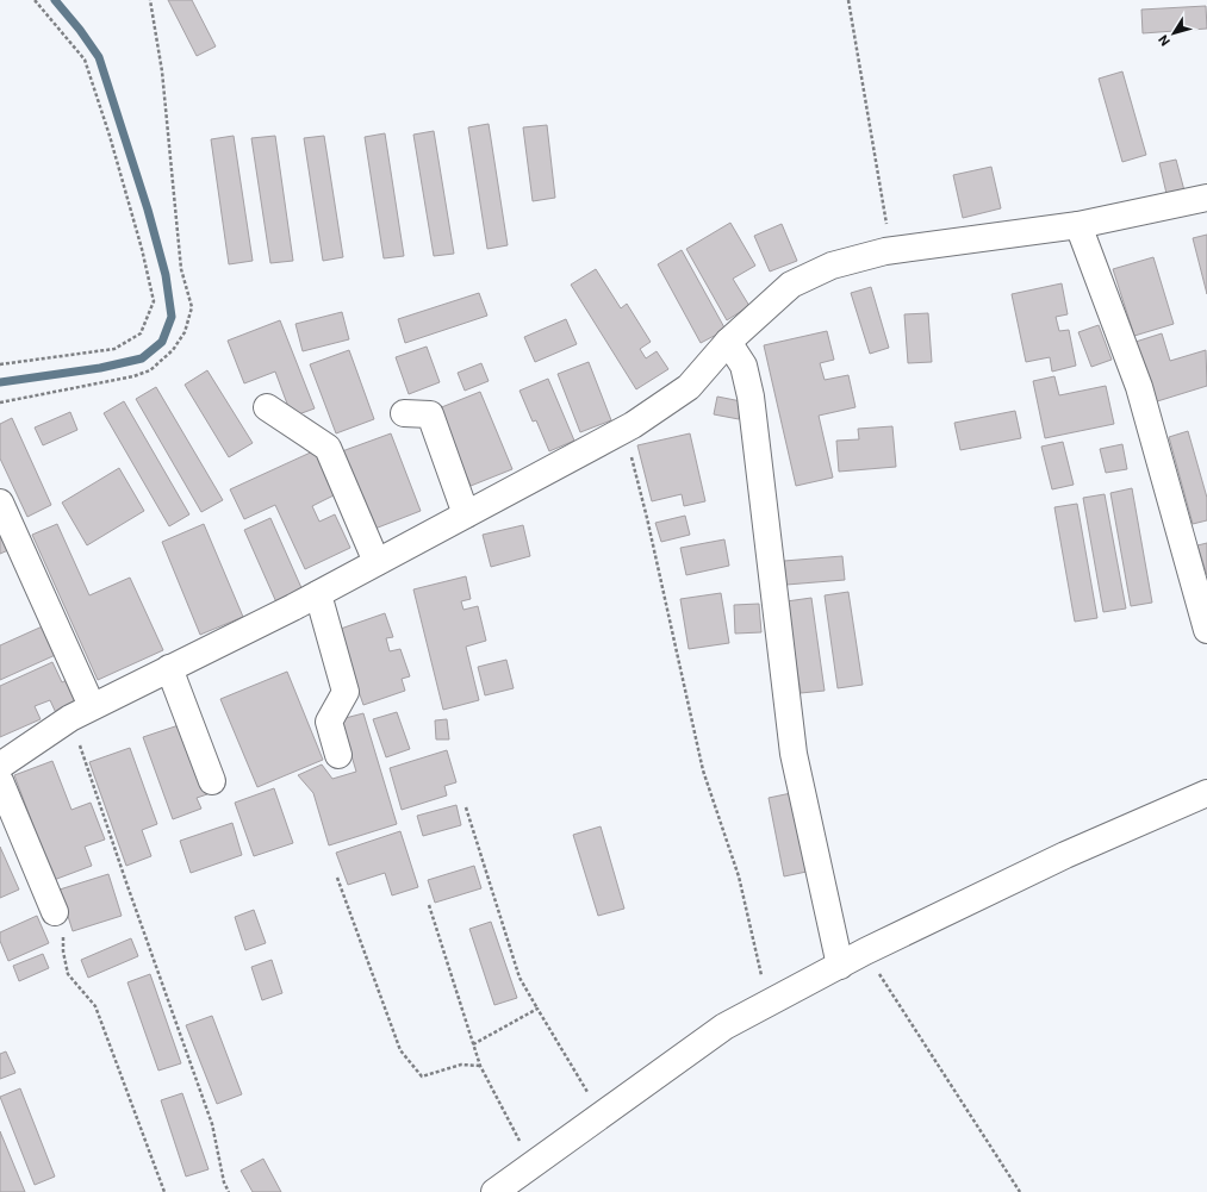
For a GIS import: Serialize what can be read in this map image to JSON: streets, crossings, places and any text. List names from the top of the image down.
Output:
{
  "north": "bottom left"
}
